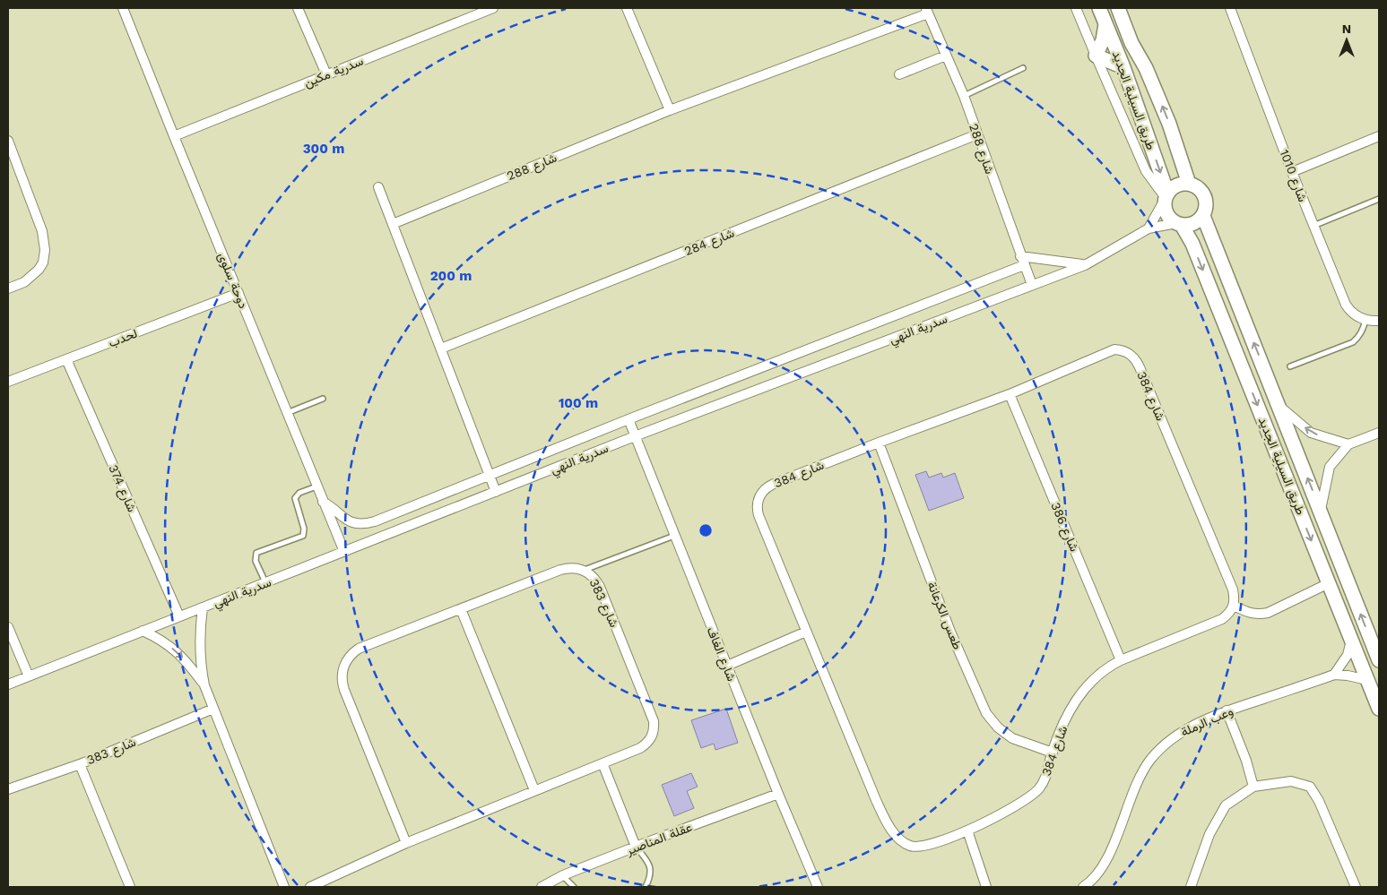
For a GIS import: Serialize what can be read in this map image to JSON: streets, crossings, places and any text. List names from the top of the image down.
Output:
{
  "streets": {
    "street": [
      "سدرية مكين",
      "طريق السيلية الجديد",
      "شارع 288",
      "شارع 1010",
      "شارع 284",
      "دوحة سلوى",
      "سدرية النهي",
      "لحدب",
      "شارع 384",
      "شارع 374",
      "شارع 386",
      "شارع 383",
      "طعس الكرعانة",
      "شارع الغاف",
      "وعب الرملة",
      "عقلة المناصير"
    ]
  },
  "crossings": [
    ["سدرية مكين", "دوحة سلوى"],
    ["طريق السيلية الجديد", "سدرية النهي"],
    ["طريق السيلية الجديد", "وعب الرملة"],
    ["شارع 288", "شارع 284"],
    ["شارع 288", "سدرية النهي"],
    ["دوحة سلوى", "سدرية النهي"],
    ["دوحة سلوى", "لحدب"],
    ["سدرية النهي", "شارع 374"],
    ["سدرية النهي", "شارع الغاف"],
    ["لحدب", "شارع 374"],
    ["شارع 384", "شارع 386"],
    ["شارع 384", "طعس الكرعانة"],
    ["شارع الغاف", "عقلة المناصير"]
  ],
  "north": "top",
  "rings": ["300 m", "200 m", "100 m"]
}
